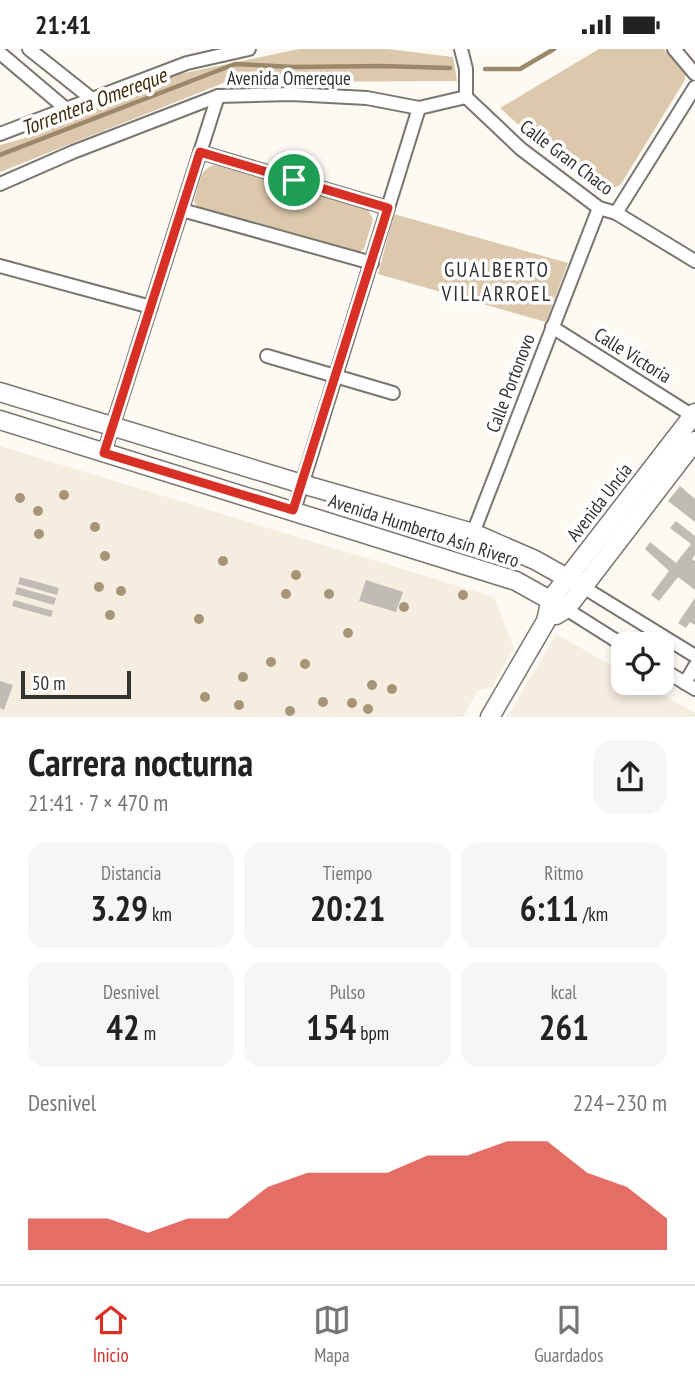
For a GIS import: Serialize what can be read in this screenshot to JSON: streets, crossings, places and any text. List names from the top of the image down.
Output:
{
  "streets": {
    "street": [
      "Avenida Omereque",
      "Calle Gran Chaco",
      "Calle Victoria",
      "Calle Portonovo",
      "Avenida Uncía",
      "Avenida Humberto Asín Rivero"
    ]
  },
  "crossings": [
    ["Avenida Omereque", "Calle Gran Chaco"],
    ["Calle Gran Chaco", "Calle Portonovo"],
    ["Calle Victoria", "Calle Portonovo"],
    ["Calle Victoria", "Avenida Uncía"],
    ["Calle Portonovo", "Avenida Humberto Asín Rivero"],
    ["Avenida Uncía", "Avenida Humberto Asín Rivero"]
  ],
  "districts": ["GUALBERTO VILLARROEL"],
  "water": ["Torrentera Omereque"],
  "scale_bar": "50 m",
  "page": {
    "status": "21:41",
    "scale": "50 m",
    "heading": ["Carrera nocturna", "21:41 · 7 × 470 m"],
    "stats": [
      ["Distancia", "3.29 km"],
      ["Tiempo", "20:21"],
      ["Ritmo", "6:11 /km"],
      ["Desnivel", "42 m"],
      ["Pulso", "154 bpm"],
      ["kcal", "261"]
    ],
    "chart": ["Desnivel", "224–230 m"],
    "tabs": ["Inicio", "Mapa", "Guardados"]
  }
}
